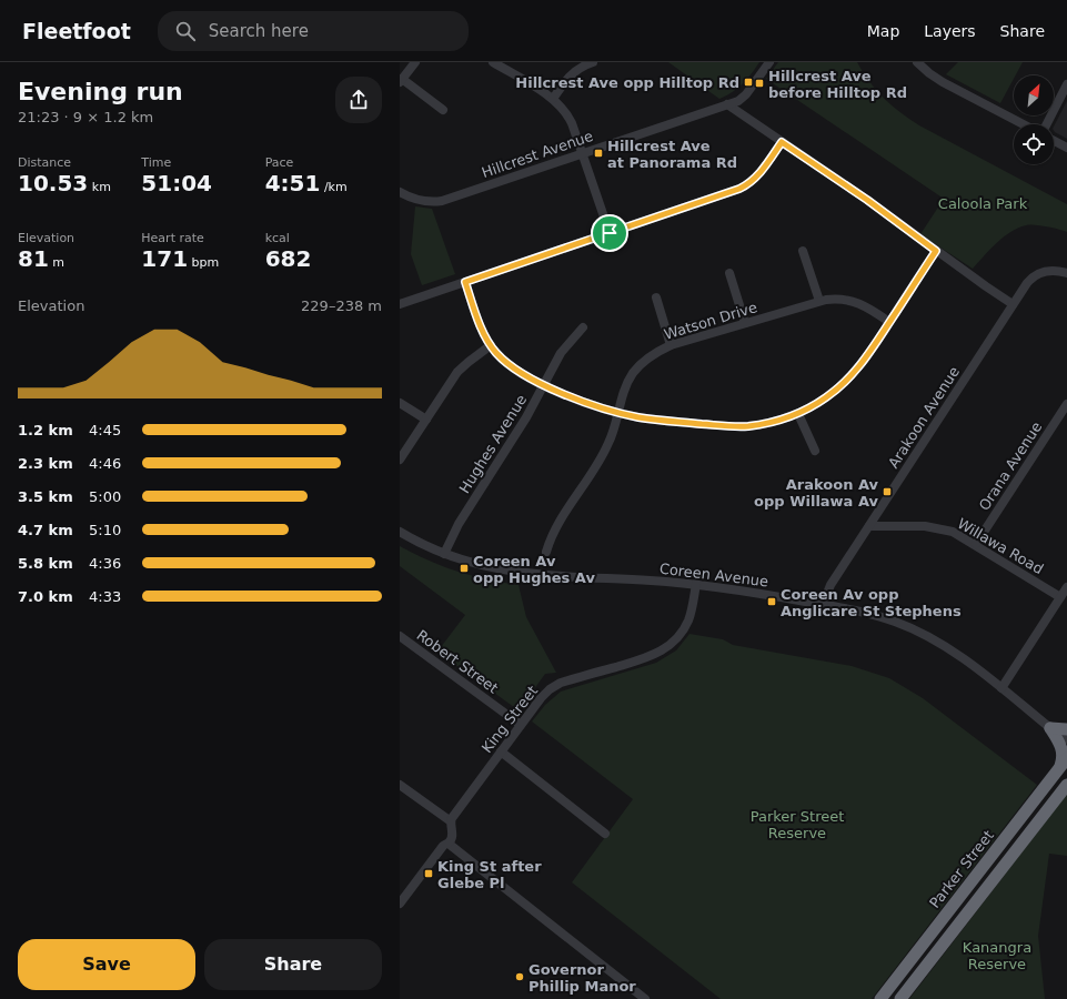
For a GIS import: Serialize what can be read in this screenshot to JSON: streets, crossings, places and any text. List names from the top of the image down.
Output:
{
  "streets": {
    "highway": ["Parker Street"],
    "street": [
      "Hillcrest Avenue",
      "Watson Drive",
      "Arakoon Avenue",
      "Hughes Avenue",
      "Orana Avenue",
      "Willawa Road",
      "Coreen Avenue",
      "Robert Street",
      "King Street"
    ]
  },
  "crossings": [
    ["Arakoon Avenue", "Willawa Road"],
    ["Arakoon Avenue", "Coreen Avenue"],
    ["Hughes Avenue", "Coreen Avenue"],
    ["Orana Avenue", "Willawa Road"],
    ["Coreen Avenue", "King Street"],
    ["Robert Street", "King Street"]
  ],
  "parks": ["Caloola Park", "Parker Street Reserve", "Kanangra Reserve"],
  "places": {
    "transit": [
      "Hillcrest Ave opp Hilltop Rd",
      "Hillcrest Ave before Hilltop Rd",
      "Hillcrest Ave at Panorama Rd",
      "Arakoon Av opp Willawa Av",
      "Coreen Av opp Hughes Av",
      "Coreen Av opp Anglicare St Stephens",
      "King St after Glebe Pl"
    ],
    "other": ["Governor Phillip Manor"]
  },
  "north": "top right",
  "page": {
    "header": "Fleetfoot",
    "search": "Search here",
    "nav": ["Map", "Layers", "Share"],
    "heading": ["Evening run", "21:23 · 9 × 1.2 km"],
    "stats": [
      ["Distance", "10.53 km"],
      ["Time", "51:04"],
      ["Pace", "4:51 /km"],
      ["Elevation", "81 m"],
      ["Heart rate", "171 bpm"],
      ["kcal", "682"]
    ],
    "chart": ["Elevation", "229–238 m"],
    "list": [
      {
        "name": "1.2 km",
        "note": "4:45"
      },
      {
        "name": "2.3 km",
        "note": "4:46"
      },
      {
        "name": "3.5 km",
        "note": "5:00"
      },
      {
        "name": "4.7 km",
        "note": "5:10"
      },
      {
        "name": "5.8 km",
        "note": "4:36"
      },
      {
        "name": "7.0 km",
        "note": "4:33"
      }
    ],
    "buttons": ["Save", "Share"]
  }
}
